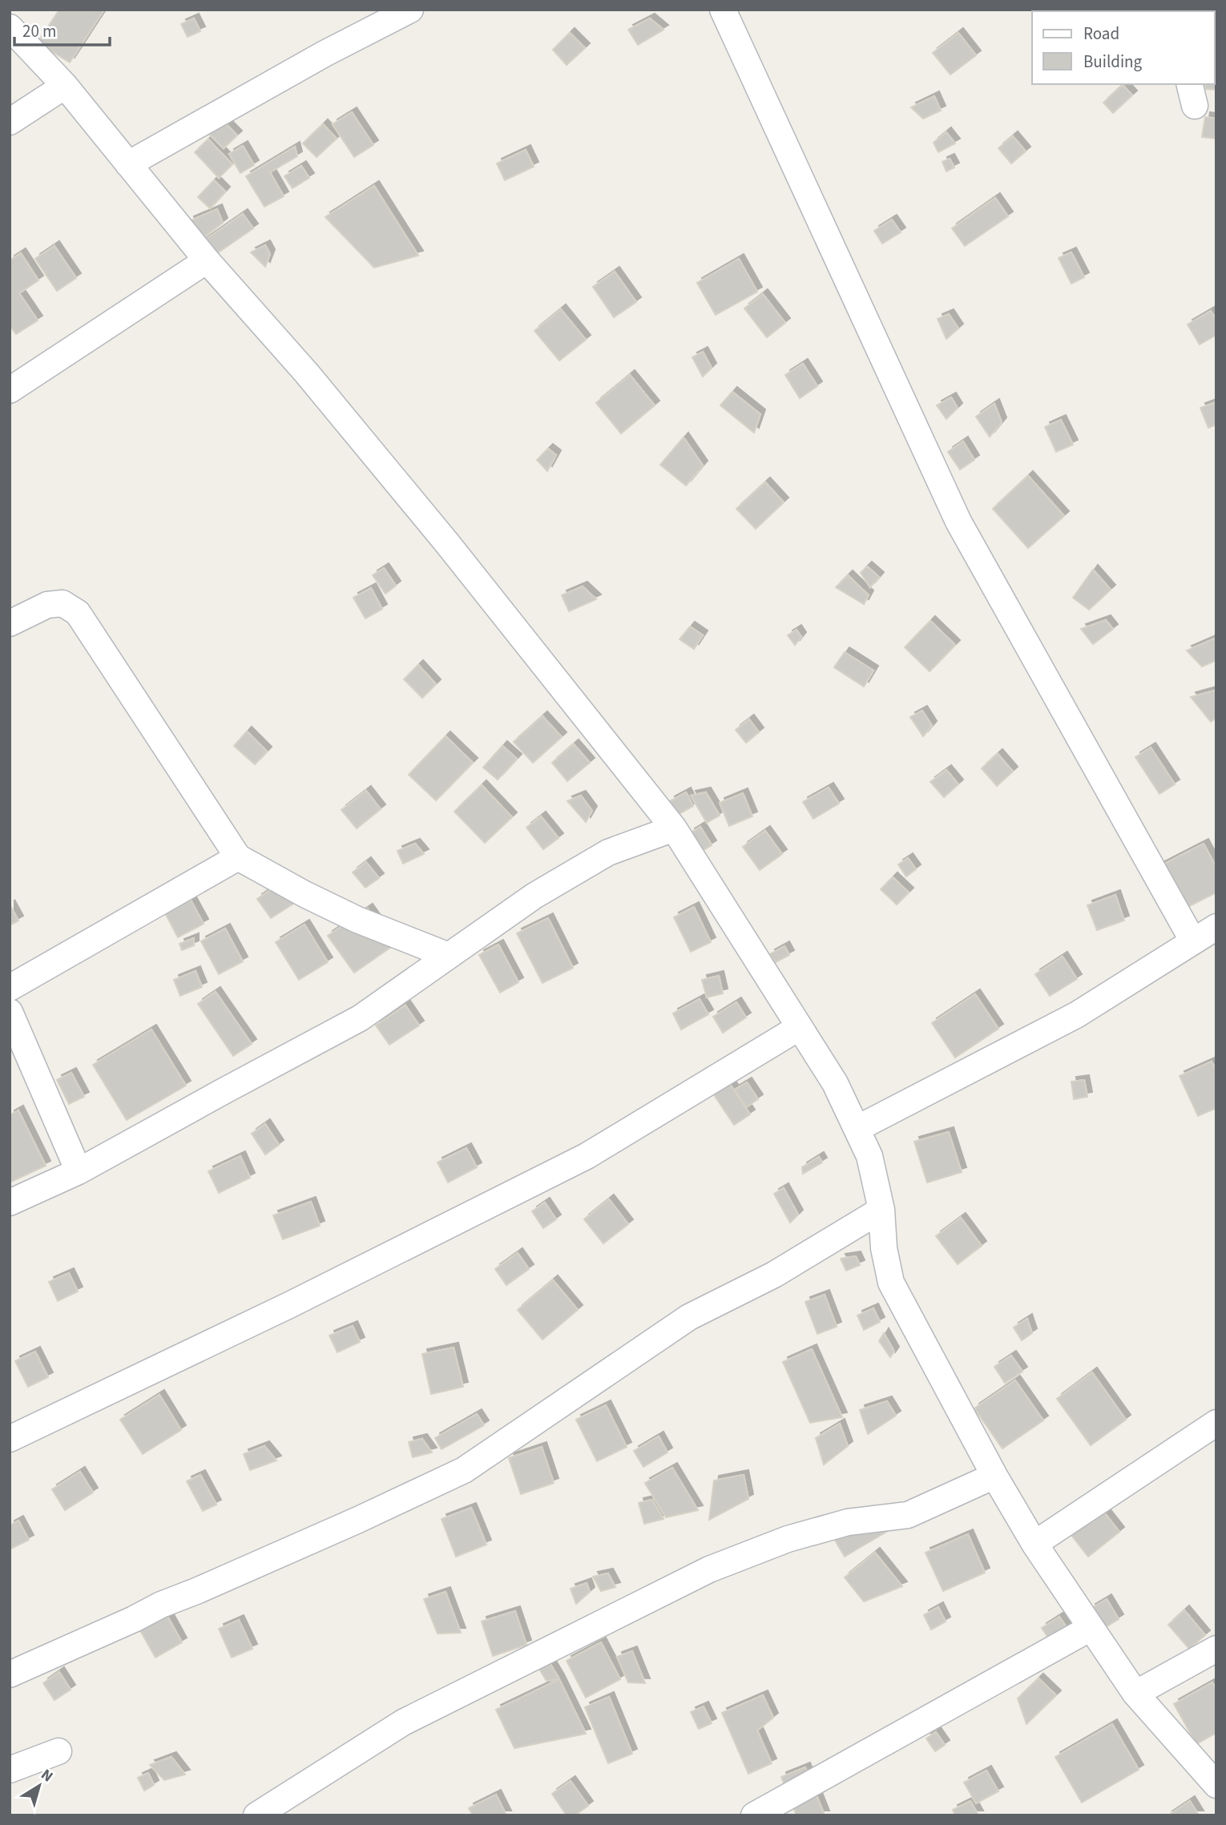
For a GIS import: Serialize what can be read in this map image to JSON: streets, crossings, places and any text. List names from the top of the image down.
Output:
{
  "legend": ["Road", "Building"],
  "scale_bar": "20 m",
  "north": "top right"
}
